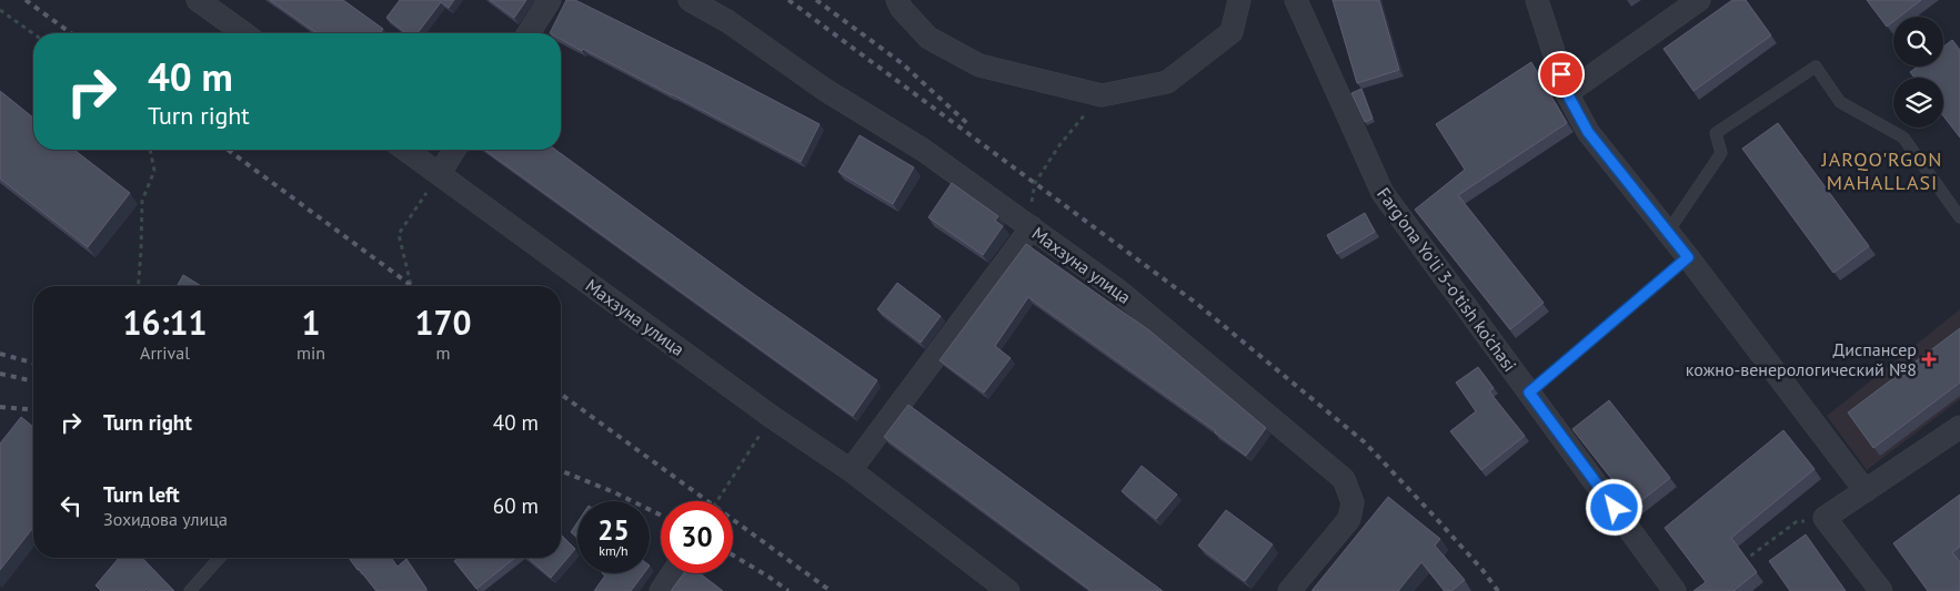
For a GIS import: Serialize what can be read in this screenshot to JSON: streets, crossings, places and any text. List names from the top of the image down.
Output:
{
  "streets": {
    "street": ["Махзуна улица", "Farg'ona Yo'li 3-o'tish ko'chasi"]
  },
  "districts": ["JARQO'RGON MAHALLASI"],
  "places": {
    "health": ["Диспансер кожно-венерологический №8"]
  },
  "page": {
    "turn": ["40 m", "Turn right"],
    "eta": [
      "16:11",
      "Arrival",
      "1",
      "min",
      "170",
      "m"
    ],
    "list": [
      {
        "name": "Turn right",
        "value": "40 m"
      },
      {
        "name": "Turn left",
        "note": "Зохидова улица",
        "value": "60 m"
      }
    ],
    "speed": "25 km/h",
    "limit": "30"
  }
}
